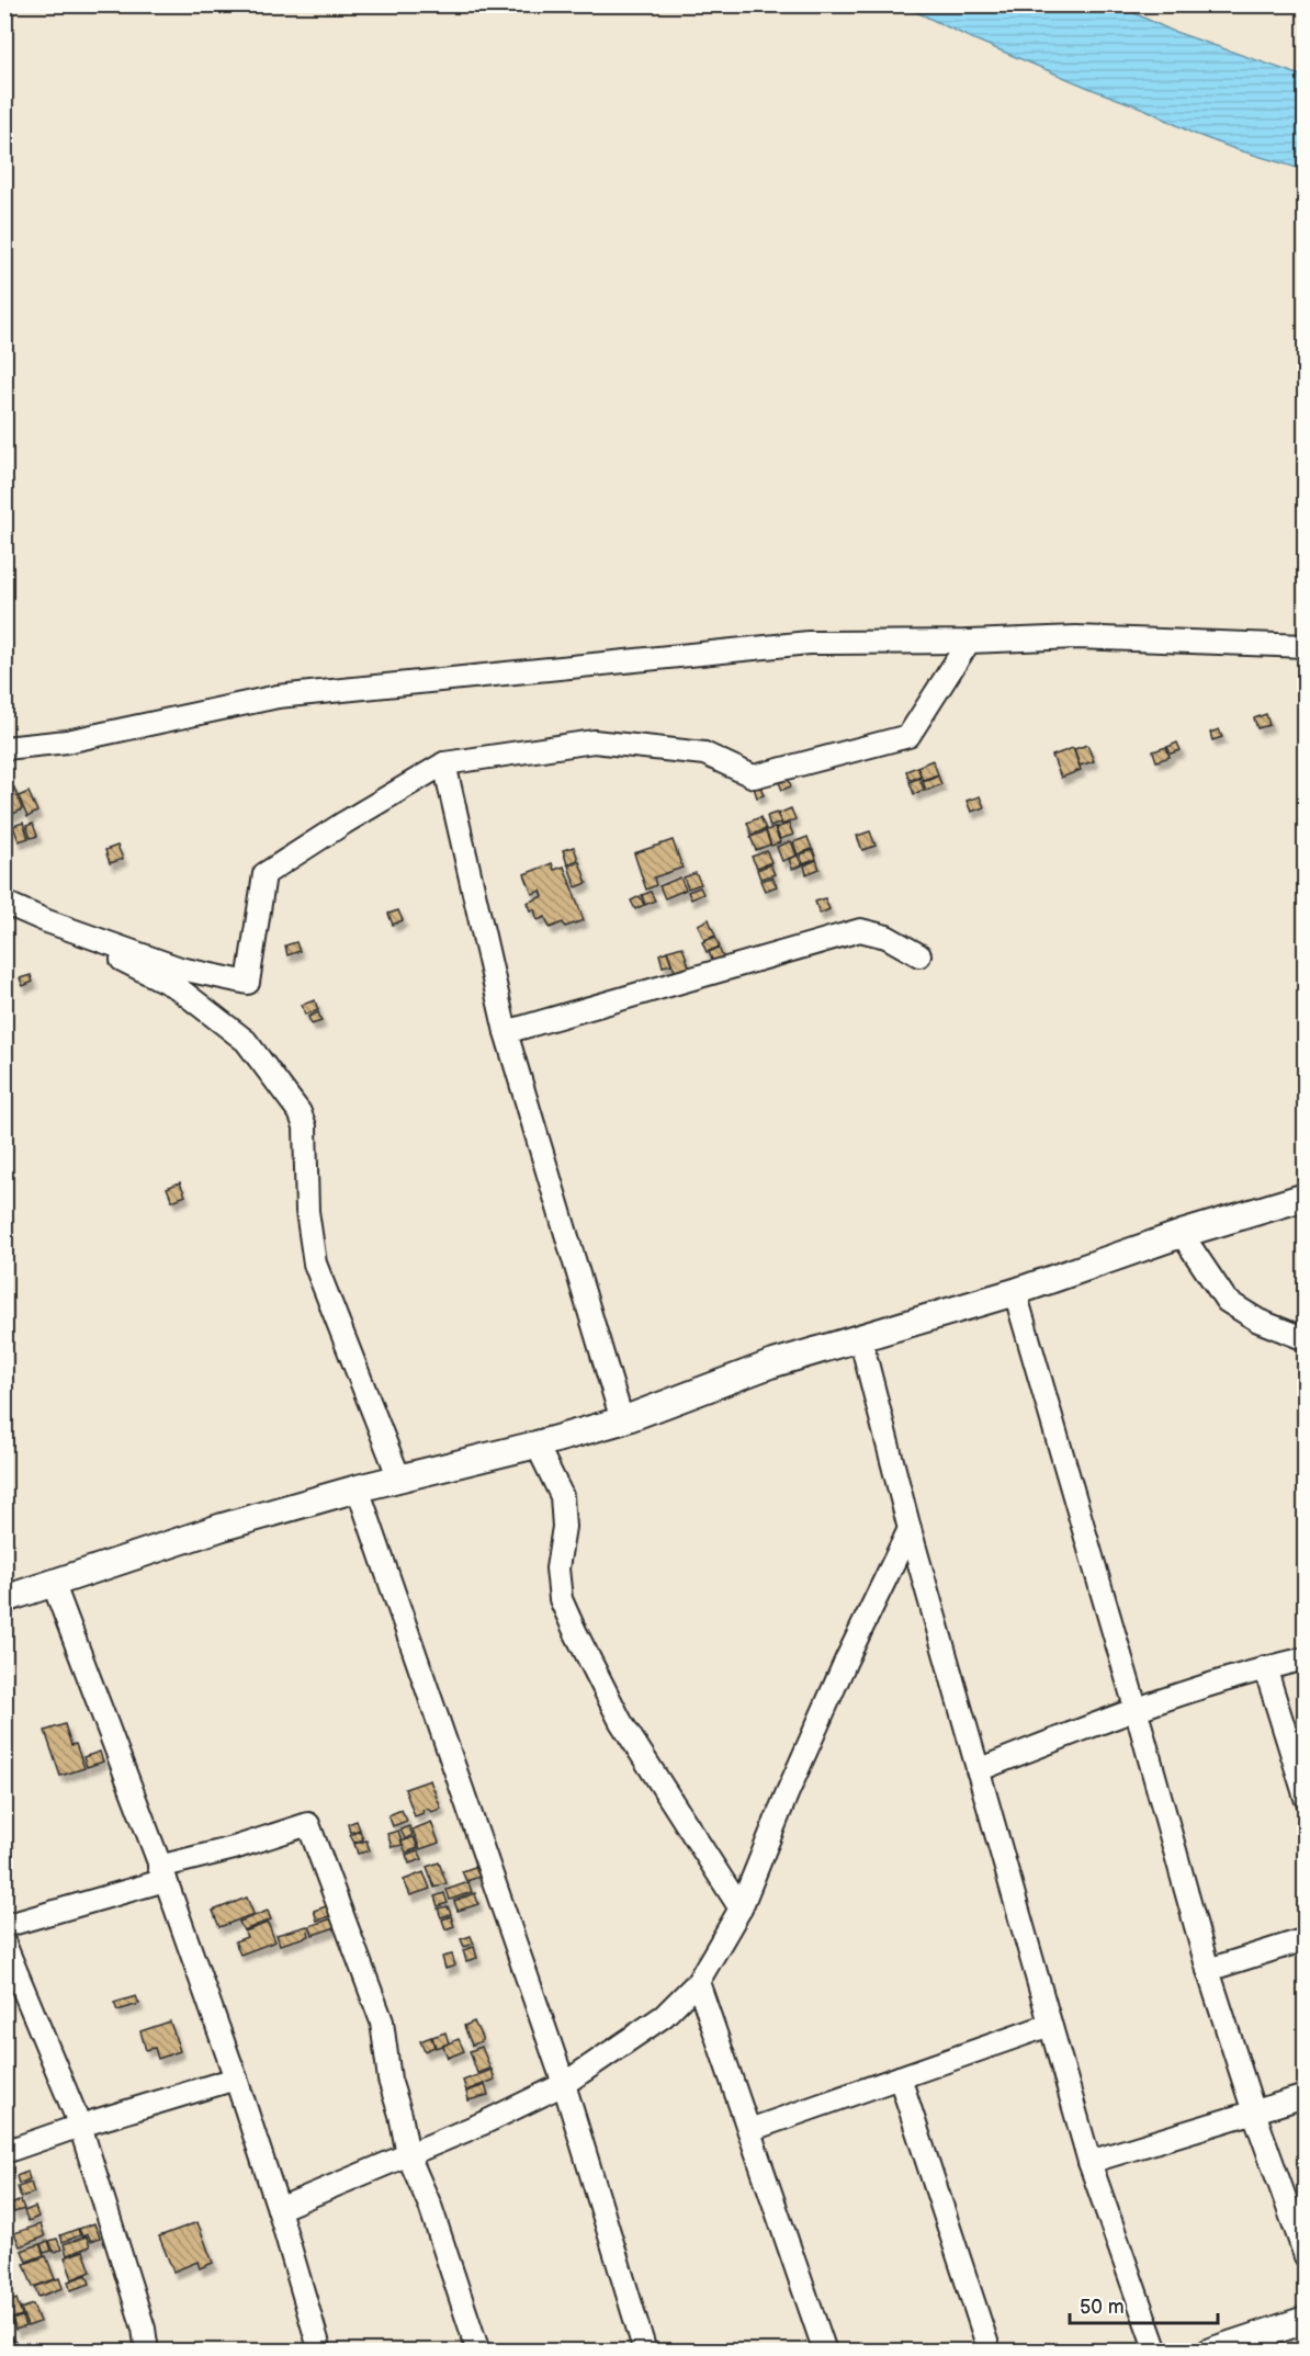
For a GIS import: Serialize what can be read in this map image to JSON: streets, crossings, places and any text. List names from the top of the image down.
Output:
{
  "scale_bar": "50 m"
}
